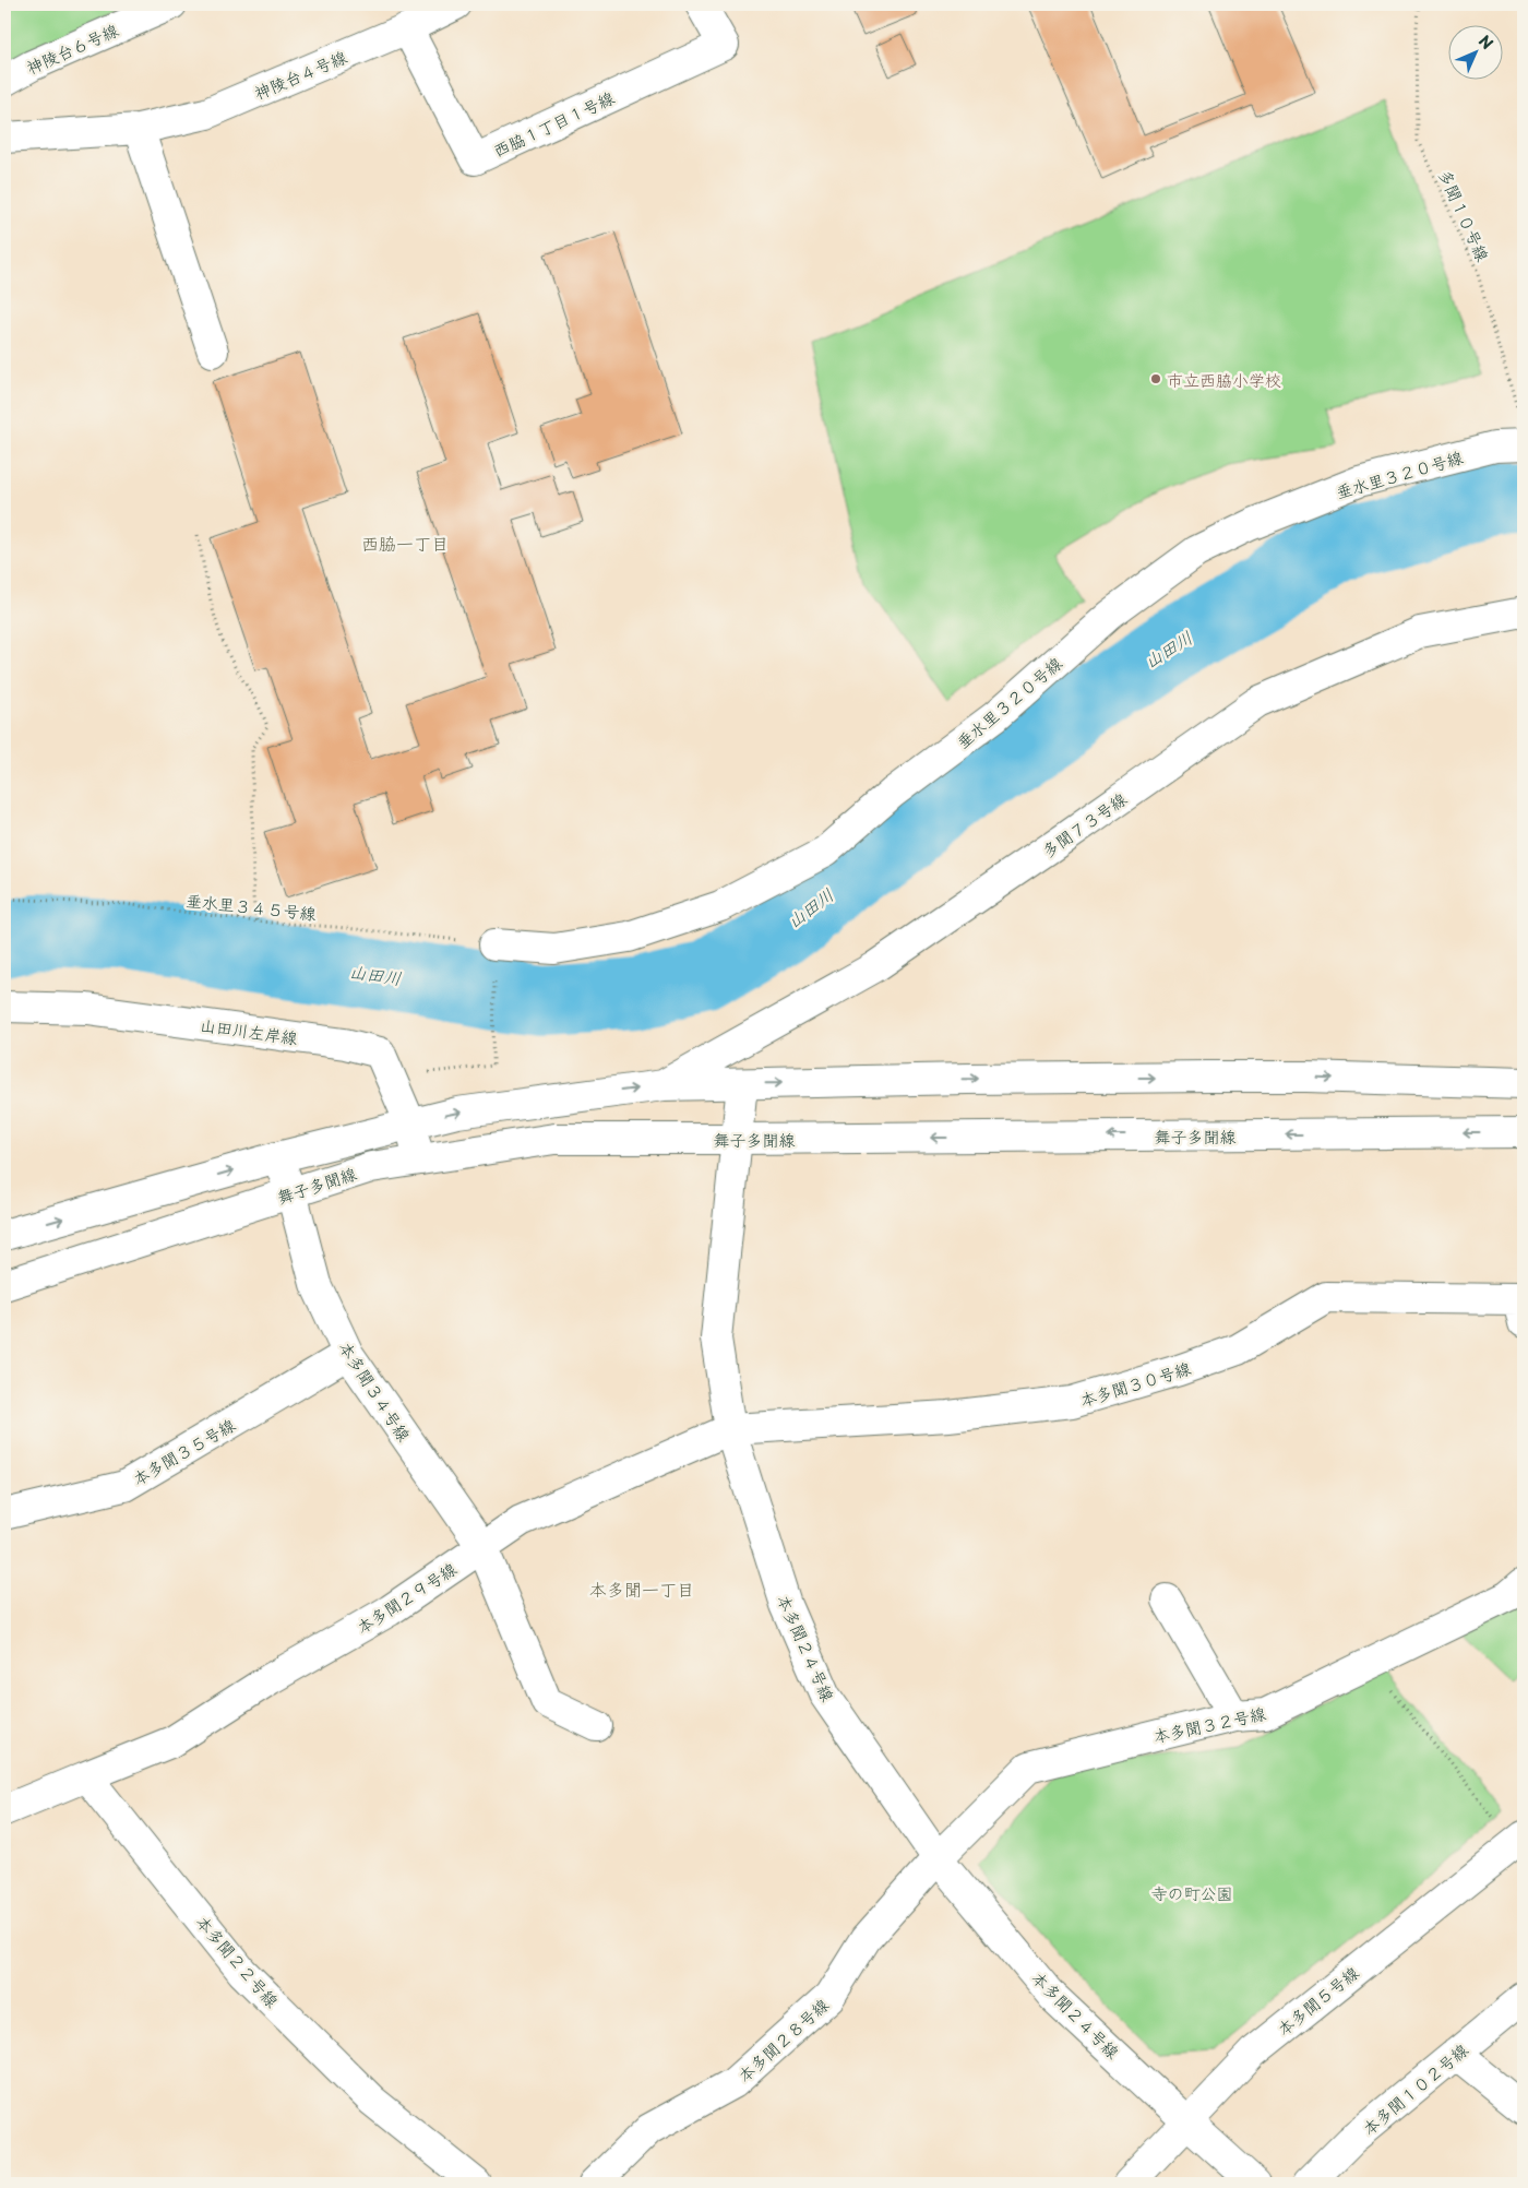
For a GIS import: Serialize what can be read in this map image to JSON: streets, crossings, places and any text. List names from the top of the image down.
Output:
{
  "streets": {
    "street": [
      "神陵台６号線",
      "神陵台４号線",
      "西脇１丁目１号線",
      "垂水里３２０号線",
      "多聞７３号線",
      "山田川左岸線",
      "舞子多聞線",
      "本多聞３０号線",
      "本多聞３４号線",
      "本多聞３５号線",
      "本多聞２９号線",
      "本多聞２４号線",
      "本多聞３２号線",
      "本多聞２２号線",
      "本多聞５号線",
      "本多聞２８号線",
      "本多聞１０２号線"
    ],
    "path": ["多聞１０号線", "垂水里３４５号線"]
  },
  "crossings": [
    ["神陵台４号線", "西脇１丁目１号線"],
    ["垂水里３２０号線", "垂水里３４５号線"],
    ["多聞７３号線", "舞子多聞線"],
    ["山田川左岸線", "舞子多聞線"],
    ["舞子多聞線", "本多聞３４号線"],
    ["舞子多聞線", "本多聞２４号線"],
    ["本多聞３０号線", "本多聞２９号線"],
    ["本多聞３０号線", "本多聞２４号線"],
    ["本多聞３４号線", "本多聞３５号線"],
    ["本多聞３４号線", "本多聞２９号線"],
    ["本多聞２９号線", "本多聞２４号線"],
    ["本多聞２９号線", "本多聞２２号線"],
    ["本多聞２４号線", "本多聞３２号線"],
    ["本多聞２４号線", "本多聞５号線"],
    ["本多聞２４号線", "本多聞２８号線"],
    ["本多聞３２号線", "本多聞２８号線"]
  ],
  "districts": ["西脇一丁目", "本多聞一丁目"],
  "water": ["山田川"],
  "parks": ["寺の町公園"],
  "places": ["市立西脇小学校"],
  "north": "top right"
}
